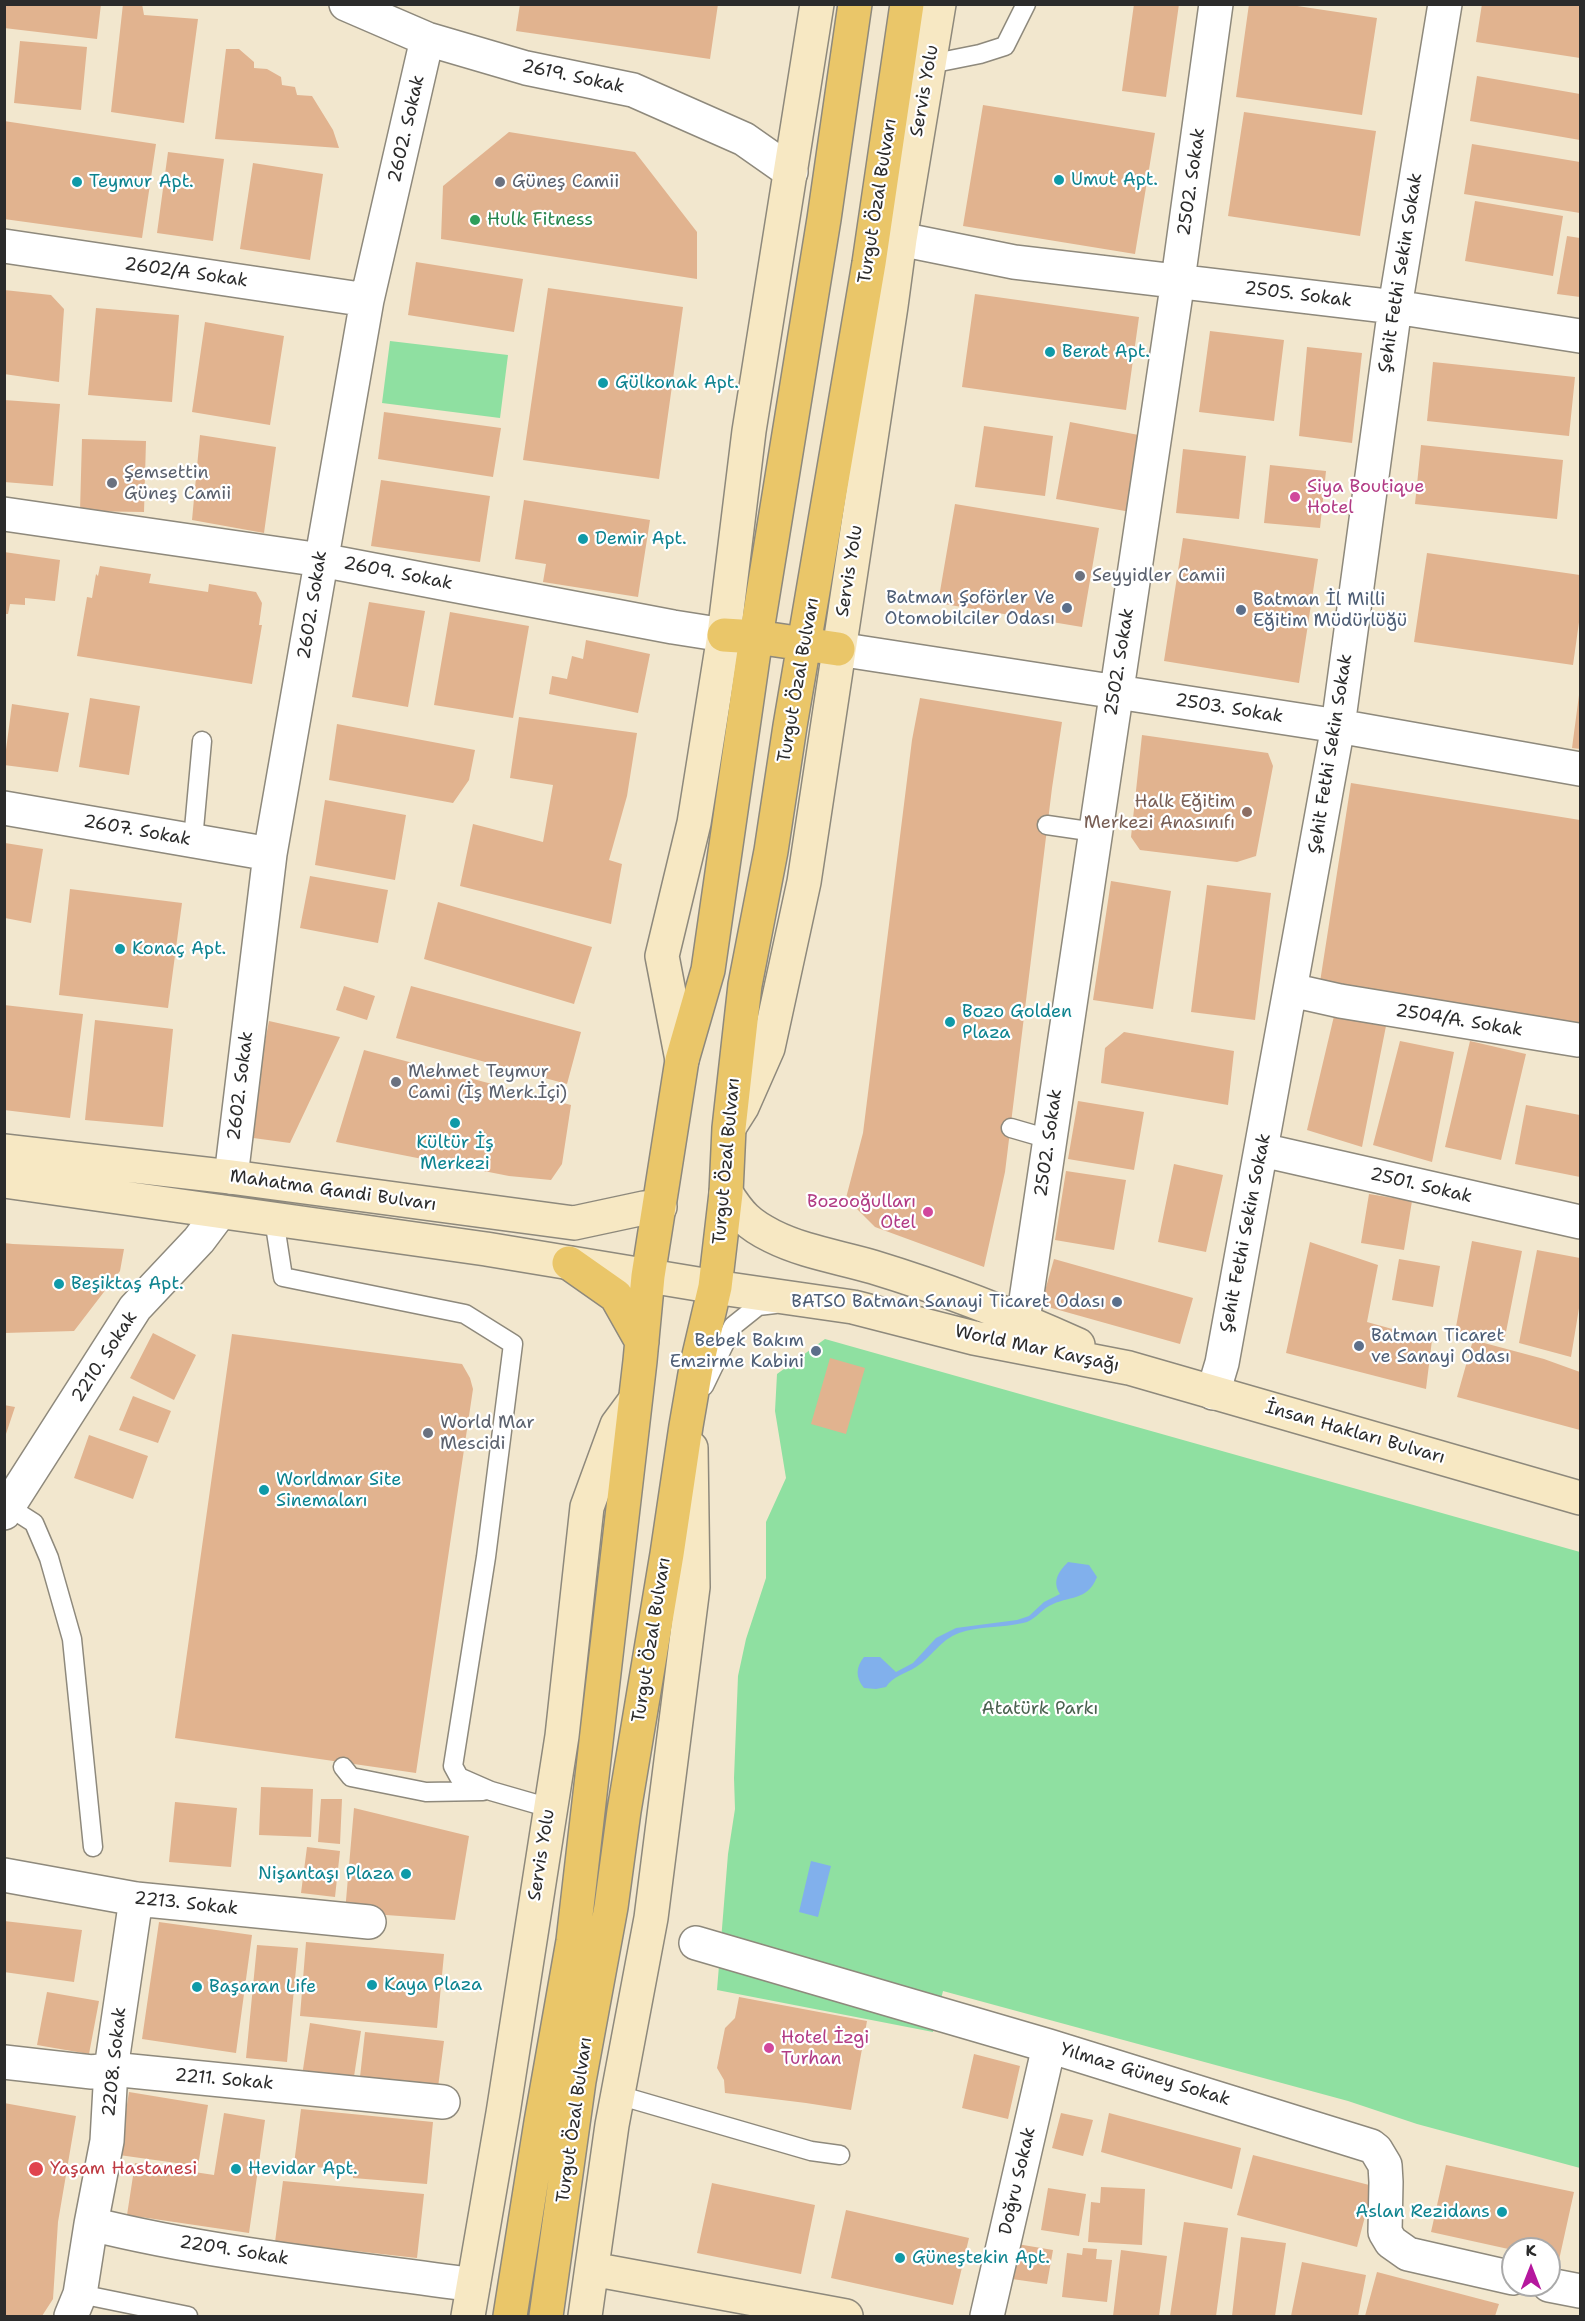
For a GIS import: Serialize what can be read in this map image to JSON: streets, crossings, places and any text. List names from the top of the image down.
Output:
{
  "streets": {
    "main road": ["Turgut Özal Bulvarı"],
    "street": [
      "2619. Sokak",
      "Servis Yolu",
      "2602. Sokak",
      "2502. Sokak",
      "2602/A Sokak",
      "Şehit Fethi Sekin Sokak",
      "2505. Sokak",
      "2609. Sokak",
      "2503. Sokak",
      "2607. Sokak",
      "2504/A. Sokak",
      "2501. Sokak",
      "Mahatma Gandi Bulvarı",
      "World Mar Kavşağı",
      "2210. Sokak",
      "İnsan Hakları Bulvarı",
      "2213. Sokak",
      "2208. Sokak",
      "Yılmaz Güney Sokak",
      "2211. Sokak",
      "Doğru Sokak",
      "2209. Sokak"
    ]
  },
  "crossings": [
    ["2619. Sokak", "2602. Sokak"],
    ["Servis Yolu", "Turgut Özal Bulvarı"],
    ["Servis Yolu", "2505. Sokak"],
    ["Servis Yolu", "2503. Sokak"],
    ["Servis Yolu", "2209. Sokak"],
    ["2602. Sokak", "2602/A Sokak"],
    ["2602. Sokak", "2609. Sokak"],
    ["2602. Sokak", "2607. Sokak"],
    ["2602. Sokak", "Mahatma Gandi Bulvarı"],
    ["2502. Sokak", "2505. Sokak"],
    ["2502. Sokak", "2503. Sokak"],
    ["2502. Sokak", "World Mar Kavşağı"],
    ["Turgut Özal Bulvarı", "Mahatma Gandi Bulvarı"],
    ["Turgut Özal Bulvarı", "World Mar Kavşağı"],
    ["Şehit Fethi Sekin Sokak", "2505. Sokak"],
    ["Şehit Fethi Sekin Sokak", "2503. Sokak"],
    ["Şehit Fethi Sekin Sokak", "2504/A. Sokak"],
    ["Şehit Fethi Sekin Sokak", "2501. Sokak"],
    ["Şehit Fethi Sekin Sokak", "İnsan Hakları Bulvarı"],
    ["Mahatma Gandi Bulvarı", "World Mar Kavşağı"],
    ["Mahatma Gandi Bulvarı", "2210. Sokak"],
    ["World Mar Kavşağı", "İnsan Hakları Bulvarı"],
    ["2213. Sokak", "2208. Sokak"],
    ["2208. Sokak", "2211. Sokak"],
    ["2208. Sokak", "2209. Sokak"],
    ["Yılmaz Güney Sokak", "Doğru Sokak"]
  ],
  "parks": ["Atatürk Parkı"],
  "places": [
    "Umut Apt.",
    "Teymur Apt.",
    "Güneş Camii",
    "Hulk Fitness",
    "Berat Apt.",
    "Gülkonak Apt.",
    "Şemsettin Güneş Camii",
    "Siya Boutique Hotel",
    "Demir Apt.",
    "Seyyidler Camii",
    "Batman Şoförler Ve Otomobilciler Odası",
    "Batman İl Milli Eğitim Müdürlüğü",
    "Halk Eğitim Merkezi Anasınıfı",
    "Konaç Apt.",
    "Bozo Golden Plaza",
    "Mehmet Teymur Cami (İş Merk.İçi)",
    "Kültür İş Merkezi",
    "Bozooğulları Otel",
    "Beşiktaş Apt.",
    "BATSO Batman Sanayi Ticaret Odası",
    "Batman Ticaret ve Sanayi Odası",
    "Bebek Bakım Emzirme Kabini",
    "World Mar Mescidi",
    "Worldmar Site Sinemaları",
    "Nişantaşı Plaza",
    "Kaya Plaza",
    "Başaran Life",
    "Hotel İzgi Turhan",
    "Yaşam Hastanesi",
    "Hevidar Apt.",
    "Aslan Rezidans",
    "Güneştekin Apt."
  ],
  "north": "top"
}
